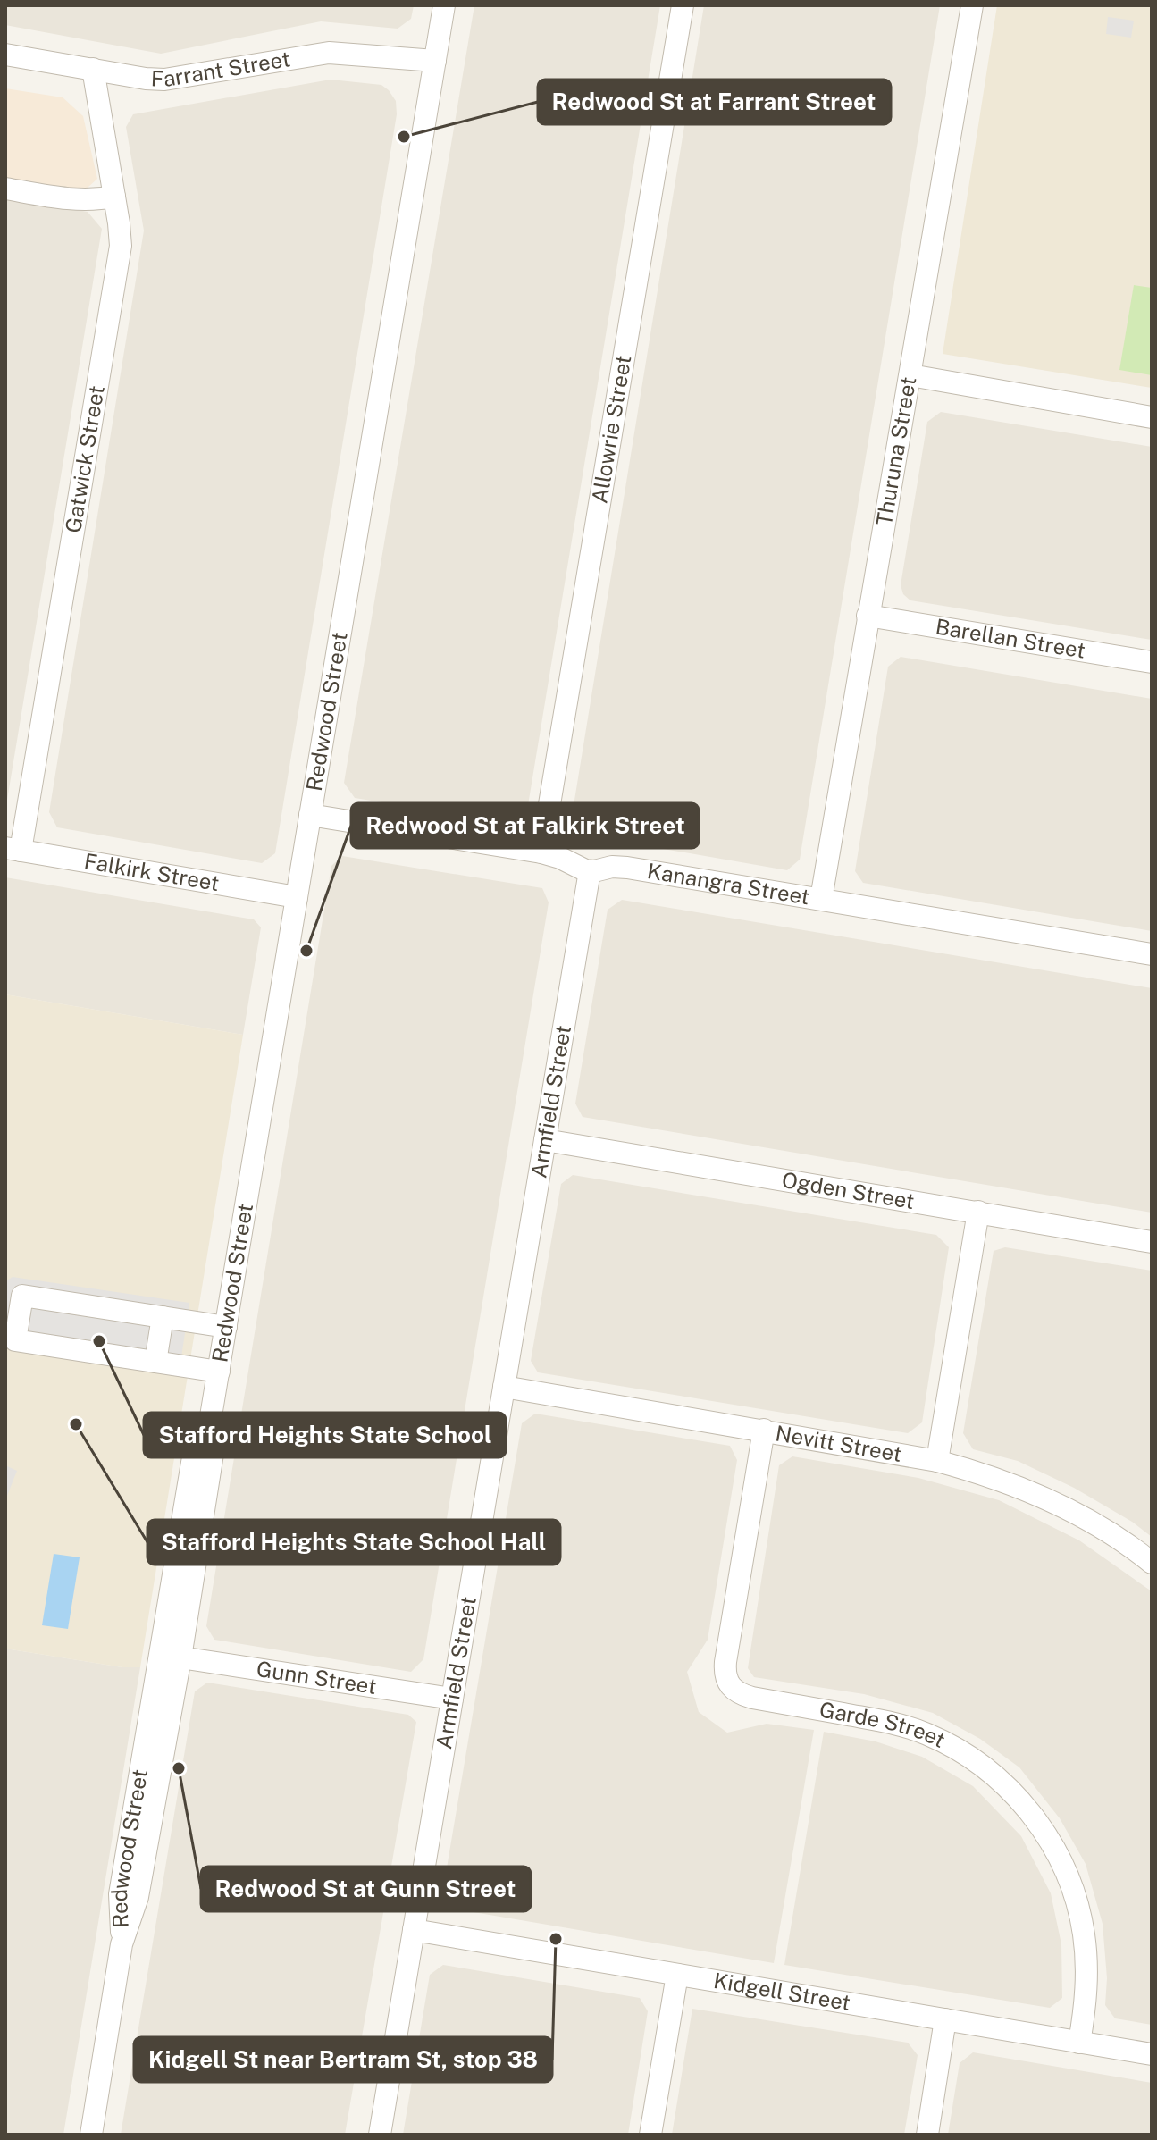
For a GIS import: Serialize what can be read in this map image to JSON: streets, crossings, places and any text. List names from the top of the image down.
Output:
{
  "streets": {
    "street": [
      "Farrant Street",
      "Allowrie Street",
      "Thuruna Street",
      "Gatwick Street",
      "Barellan Street",
      "Redwood Street",
      "Falkirk Street",
      "Kanangra Street",
      "Armfield Street",
      "Ogden Street",
      "Nevitt Street",
      "Gunn Street",
      "Garde Street",
      "Kidgell Street"
    ]
  },
  "crossings": [
    ["Farrant Street", "Gatwick Street"],
    ["Farrant Street", "Redwood Street"],
    ["Thuruna Street", "Barellan Street"],
    ["Thuruna Street", "Kanangra Street"],
    ["Gatwick Street", "Falkirk Street"],
    ["Redwood Street", "Falkirk Street"],
    ["Redwood Street", "Gunn Street"],
    ["Kanangra Street", "Armfield Street"],
    ["Armfield Street", "Ogden Street"],
    ["Armfield Street", "Nevitt Street"],
    ["Armfield Street", "Gunn Street"],
    ["Armfield Street", "Kidgell Street"],
    ["Nevitt Street", "Garde Street"],
    ["Garde Street", "Kidgell Street"]
  ],
  "places": [
    "Redwood St at Farrant Street",
    "Redwood St at Falkirk Street",
    "Stafford Heights State School",
    "Stafford Heights State School Hall",
    "Redwood St at Gunn Street",
    "Kidgell St near Bertram St, stop 38"
  ]
}
